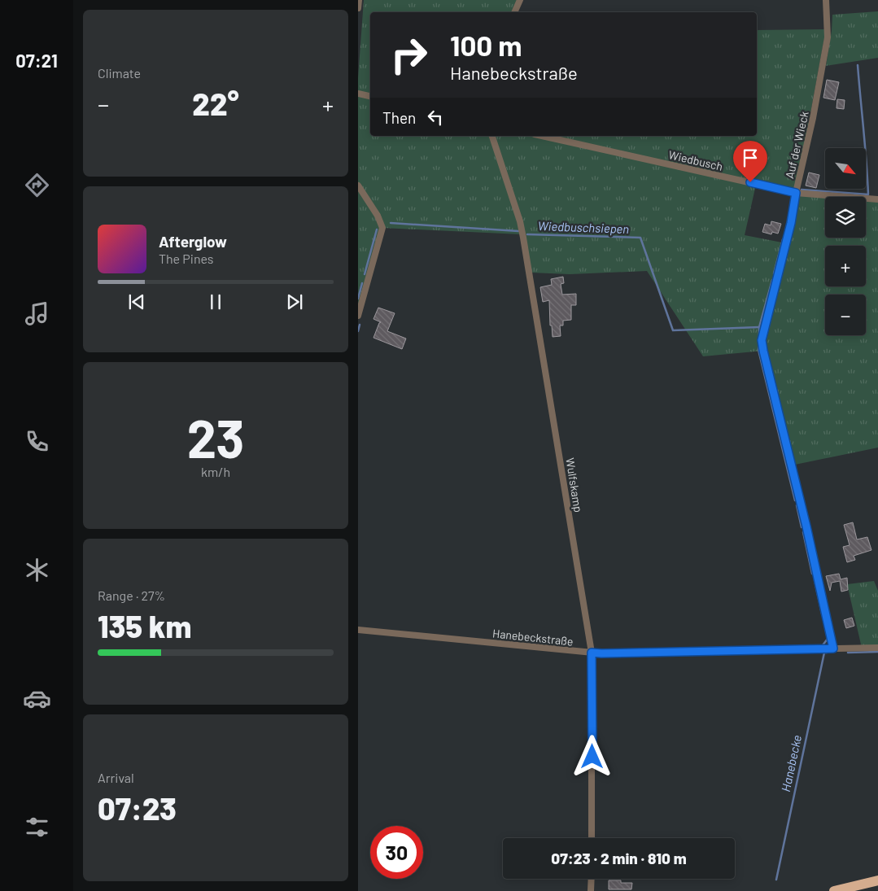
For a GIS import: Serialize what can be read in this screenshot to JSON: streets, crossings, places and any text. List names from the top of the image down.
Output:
{
  "streets": {
    "street": [
      "Auf der Wieck",
      "Wiedbusch",
      "Wulfskamp",
      "Hanebeckstraße"
    ]
  },
  "crossings": [
    ["Auf der Wieck", "Wiedbusch"],
    ["Auf der Wieck", "Hanebeckstraße"],
    ["Wulfskamp", "Hanebeckstraße"]
  ],
  "water": ["Wiedbuschsiepen", "Hanebecke"],
  "north": "bottom right",
  "page": {
    "tabs": "07:21",
    "tile": [
      "Climate",
      ["23", "km/h"],
      ["Range · 27%", "135 km"],
      ["Arrival", "07:23"]
    ],
    "turn": ["100 m", "Hanebeckstraße"],
    "heat": ["−", "22°", "+"],
    "then": "Then",
    "map_buttons": ["+", "−"],
    "song": ["Afterglow", "The Pines"],
    "limit": "30",
    "trip": "07:23 · 2 min · 810 m"
  }
}
